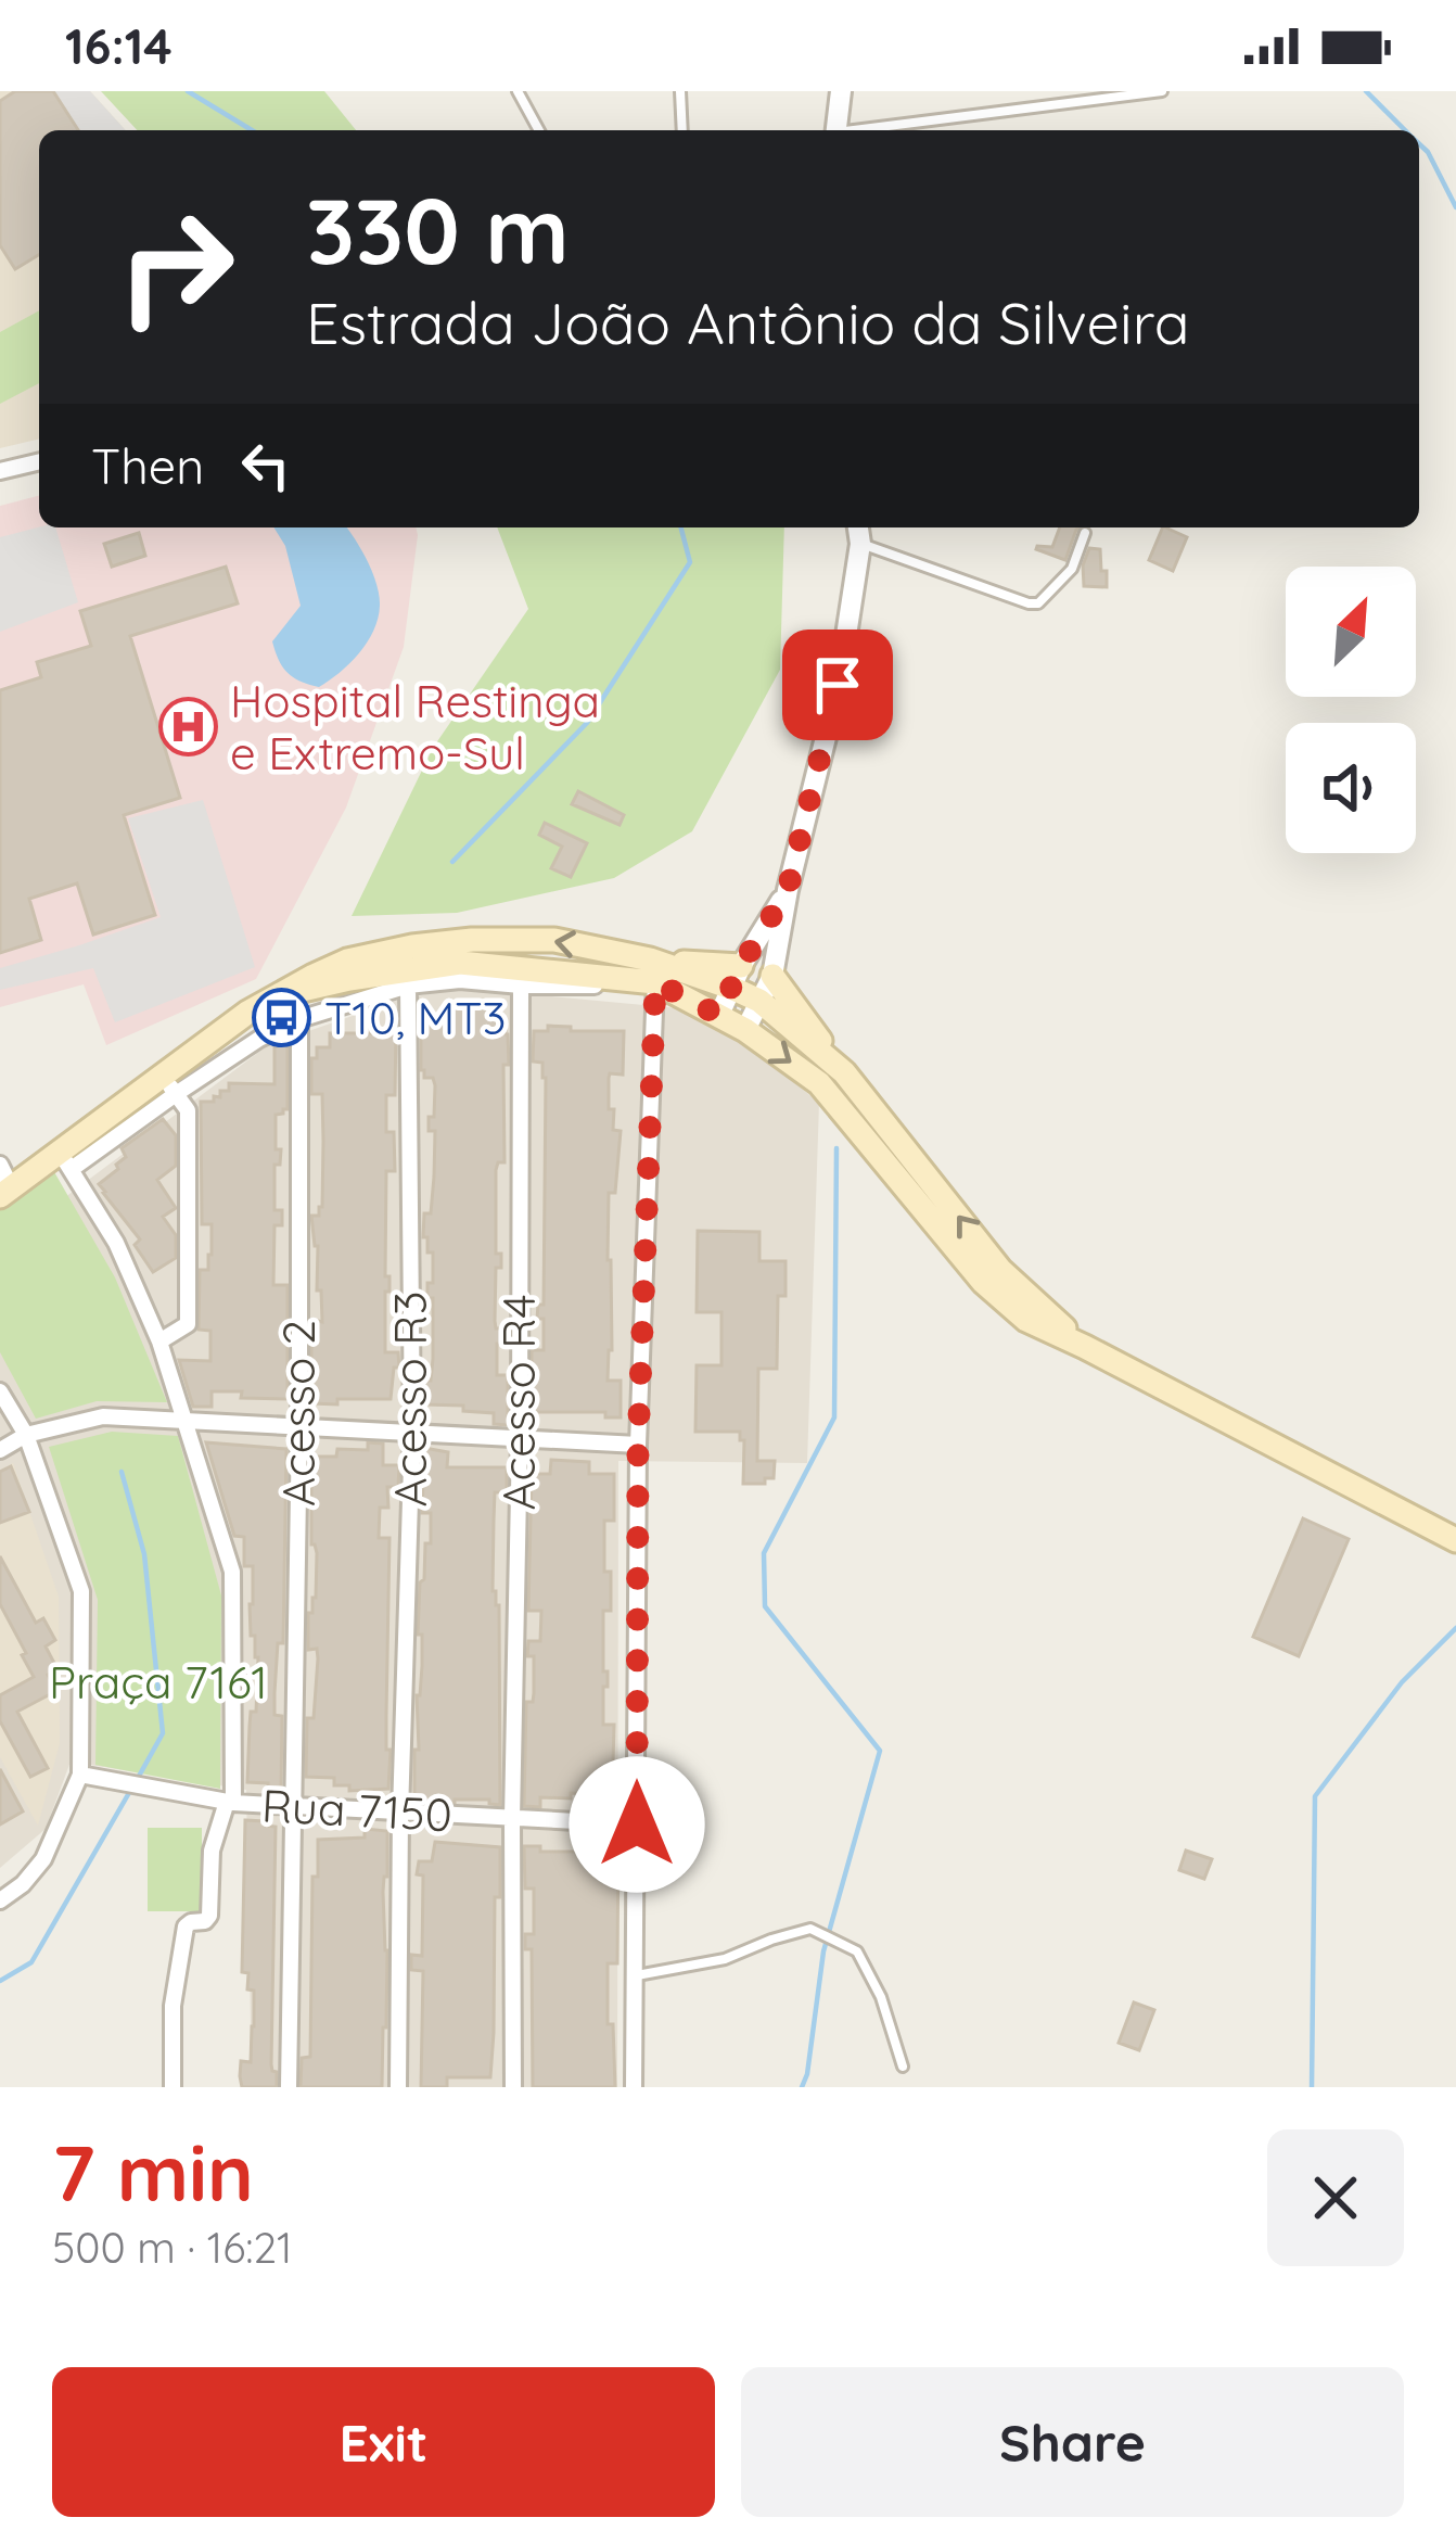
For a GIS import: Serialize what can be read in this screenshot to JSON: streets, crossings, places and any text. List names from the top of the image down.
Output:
{
  "streets": {
    "street": [
      "Acesso R3",
      "Acesso R4",
      "Acesso 2",
      "Rua 7150"
    ]
  },
  "crossings": [
    ["Acesso R3", "Rua 7150"],
    ["Acesso R4", "Rua 7150"],
    ["Acesso 2", "Rua 7150"]
  ],
  "parks": ["Praça 7161"],
  "places": {
    "hospital": ["Hospital Restinga e Extremo-Sul"],
    "bus stop": ["T10, MT3"]
  },
  "north": "top right",
  "page": {
    "status": "16:14",
    "turn": ["330 m", "Estrada João Antônio da Silveira"],
    "then": "Then",
    "heading": ["7 min", "500 m · 16:21"],
    "buttons": ["Exit", "Share"]
  }
}
